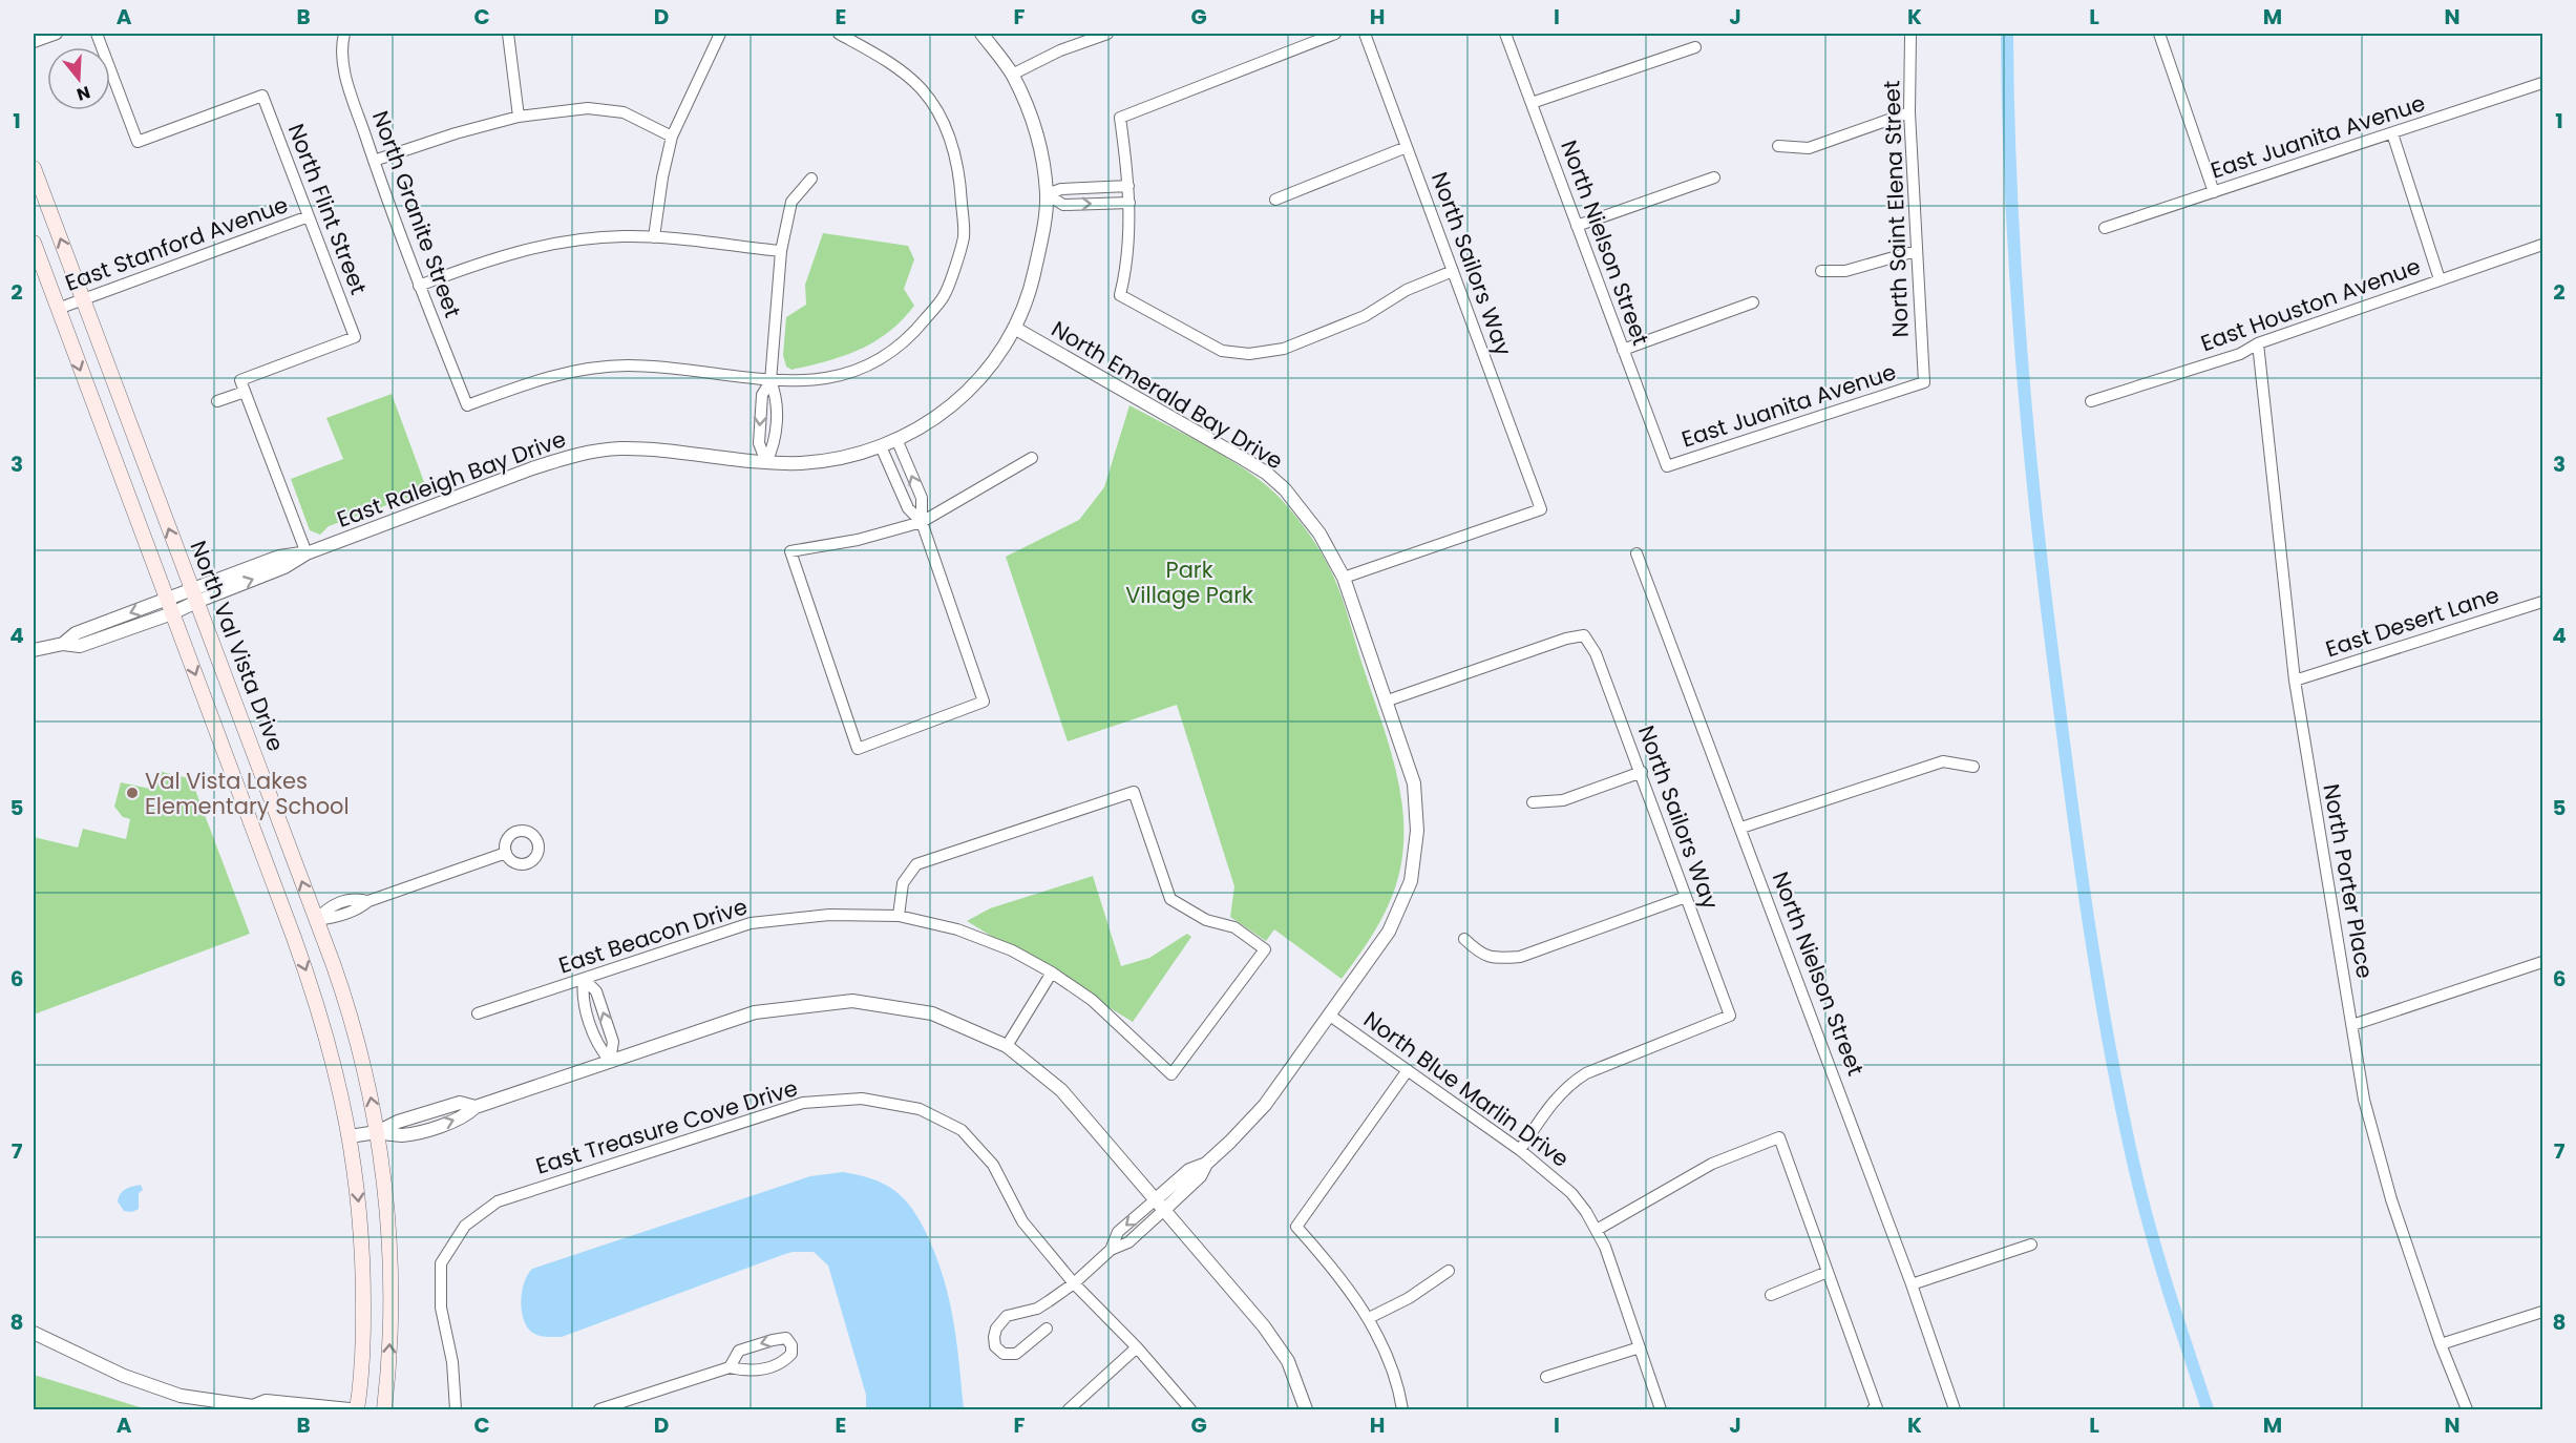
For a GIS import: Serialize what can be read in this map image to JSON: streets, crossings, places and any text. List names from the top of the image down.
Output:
{
  "streets": {
    "main road": ["North Val Vista Drive"],
    "street": [
      "East Juanita Avenue",
      "North Flint Street",
      "North Saint Elena Street",
      "North Granite Street",
      "North Nielson Street",
      "East Stanford Avenue",
      "North Sailors Way",
      "East Houston Avenue",
      "North Emerald Bay Drive",
      "East Raleigh Bay Drive",
      "East Desert Lane",
      "North Porter Place",
      "East Beacon Drive",
      "North Blue Marlin Drive",
      "East Treasure Cove Drive"
    ]
  },
  "crossings": [
    ["East Juanita Avenue", "North Saint Elena Street"],
    ["East Juanita Avenue", "North Nielson Street"],
    ["North Flint Street", "East Stanford Avenue"],
    ["East Stanford Avenue", "North Val Vista Drive"],
    ["North Sailors Way", "North Emerald Bay Drive"],
    ["North Sailors Way", "North Blue Marlin Drive"],
    ["East Houston Avenue", "North Porter Place"],
    ["North Emerald Bay Drive", "East Raleigh Bay Drive"],
    ["North Emerald Bay Drive", "North Blue Marlin Drive"],
    ["North Emerald Bay Drive", "East Treasure Cove Drive"],
    ["East Raleigh Bay Drive", "North Val Vista Drive"],
    ["East Desert Lane", "North Porter Place"]
  ],
  "parks": ["Park Village Park"],
  "places": ["Val Vista Lakes Elementary School"],
  "north": "bottom",
  "grid": {
    "columns": [
      "A",
      "B",
      "C",
      "D",
      "E",
      "F",
      "G",
      "H",
      "I",
      "J",
      "K",
      "L",
      "M",
      "N"
    ],
    "rows": [
      "1",
      "2",
      "3",
      "4",
      "5",
      "6",
      "7",
      "8"
    ]
  }
}
